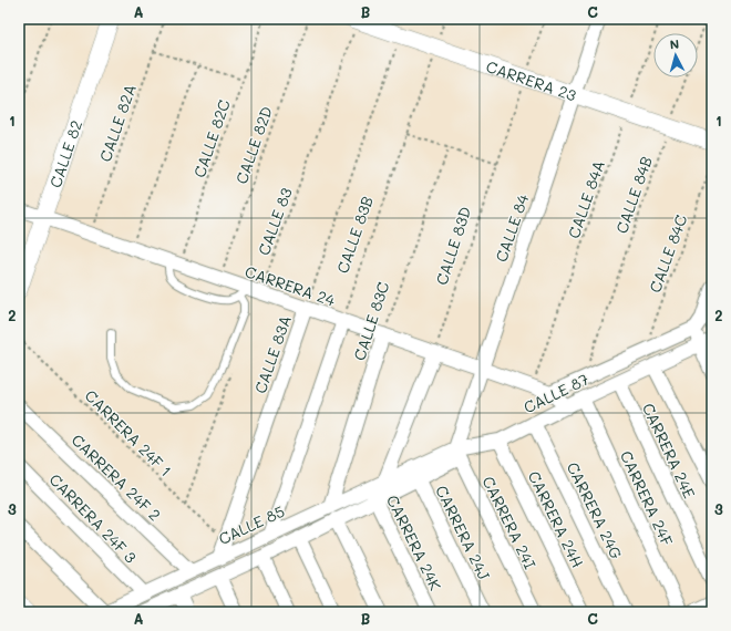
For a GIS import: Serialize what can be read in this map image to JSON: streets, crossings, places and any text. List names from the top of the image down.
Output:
{
  "streets": {
    "street": [
      "CARRERA 23",
      "CALLE 82",
      "CALLE 84",
      "CARRERA 24",
      "CALLE 83C",
      "CALLE 83A",
      "CALLE 87",
      "CARRERA 24E",
      "CARRERA 24F 2",
      "CARRERA 24F",
      "CARRERA 24G",
      "CARRERA 24F 3",
      "CARRERA 24H",
      "CARRERA 24I",
      "CALLE 85",
      "CARRERA 24J",
      "CARRERA 24K"
    ],
    "path": [
      "CALLE 82A",
      "CALLE 82C",
      "CALLE 82D",
      "CALLE 84B",
      "CALLE 84A",
      "CALLE 83",
      "CALLE 83B",
      "CALLE 83D",
      "CALLE 84C",
      "CARRERA 24F 1"
    ]
  },
  "crossings": [
    ["CARRERA 23", "CALLE 84B"],
    ["CARRERA 23", "CALLE 84A"],
    ["CARRERA 23", "CALLE 83"],
    ["CARRERA 23", "CALLE 84"],
    ["CARRERA 23", "CALLE 83B"],
    ["CARRERA 23", "CALLE 83D"],
    ["CARRERA 23", "CALLE 83A"],
    ["CALLE 82A", "CARRERA 24"],
    ["CALLE 82C", "CARRERA 24"],
    ["CALLE 82D", "CARRERA 24"],
    ["CALLE 82", "CARRERA 24"],
    ["CALLE 84A", "CARRERA 24"],
    ["CALLE 83", "CARRERA 24"],
    ["CALLE 84", "CARRERA 24"],
    ["CALLE 84", "CALLE 87"],
    ["CALLE 84", "CARRERA 24I"],
    ["CALLE 83B", "CARRERA 24"],
    ["CALLE 83D", "CARRERA 24"],
    ["CARRERA 24", "CALLE 83C"],
    ["CARRERA 24", "CALLE 83A"],
    ["CARRERA 24", "CALLE 87"],
    ["CALLE 83C", "CALLE 85"],
    ["CALLE 83A", "CARRERA 24F 1"],
    ["CALLE 83A", "CALLE 85"],
    ["CALLE 87", "CARRERA 24E"],
    ["CALLE 87", "CARRERA 24F"],
    ["CALLE 87", "CARRERA 24G"],
    ["CALLE 87", "CARRERA 24H"],
    ["CALLE 87", "CARRERA 24I"],
    ["CALLE 87", "CALLE 85"],
    ["CALLE 87", "CARRERA 24J"],
    ["CARRERA 24F 2", "CALLE 85"],
    ["CARRERA 24F 3", "CALLE 85"],
    ["CALLE 85", "CARRERA 24J"],
    ["CALLE 85", "CARRERA 24K"]
  ],
  "north": "top",
  "grid": {
    "columns": ["A", "B", "C"],
    "rows": ["1", "2", "3"]
  }
}
